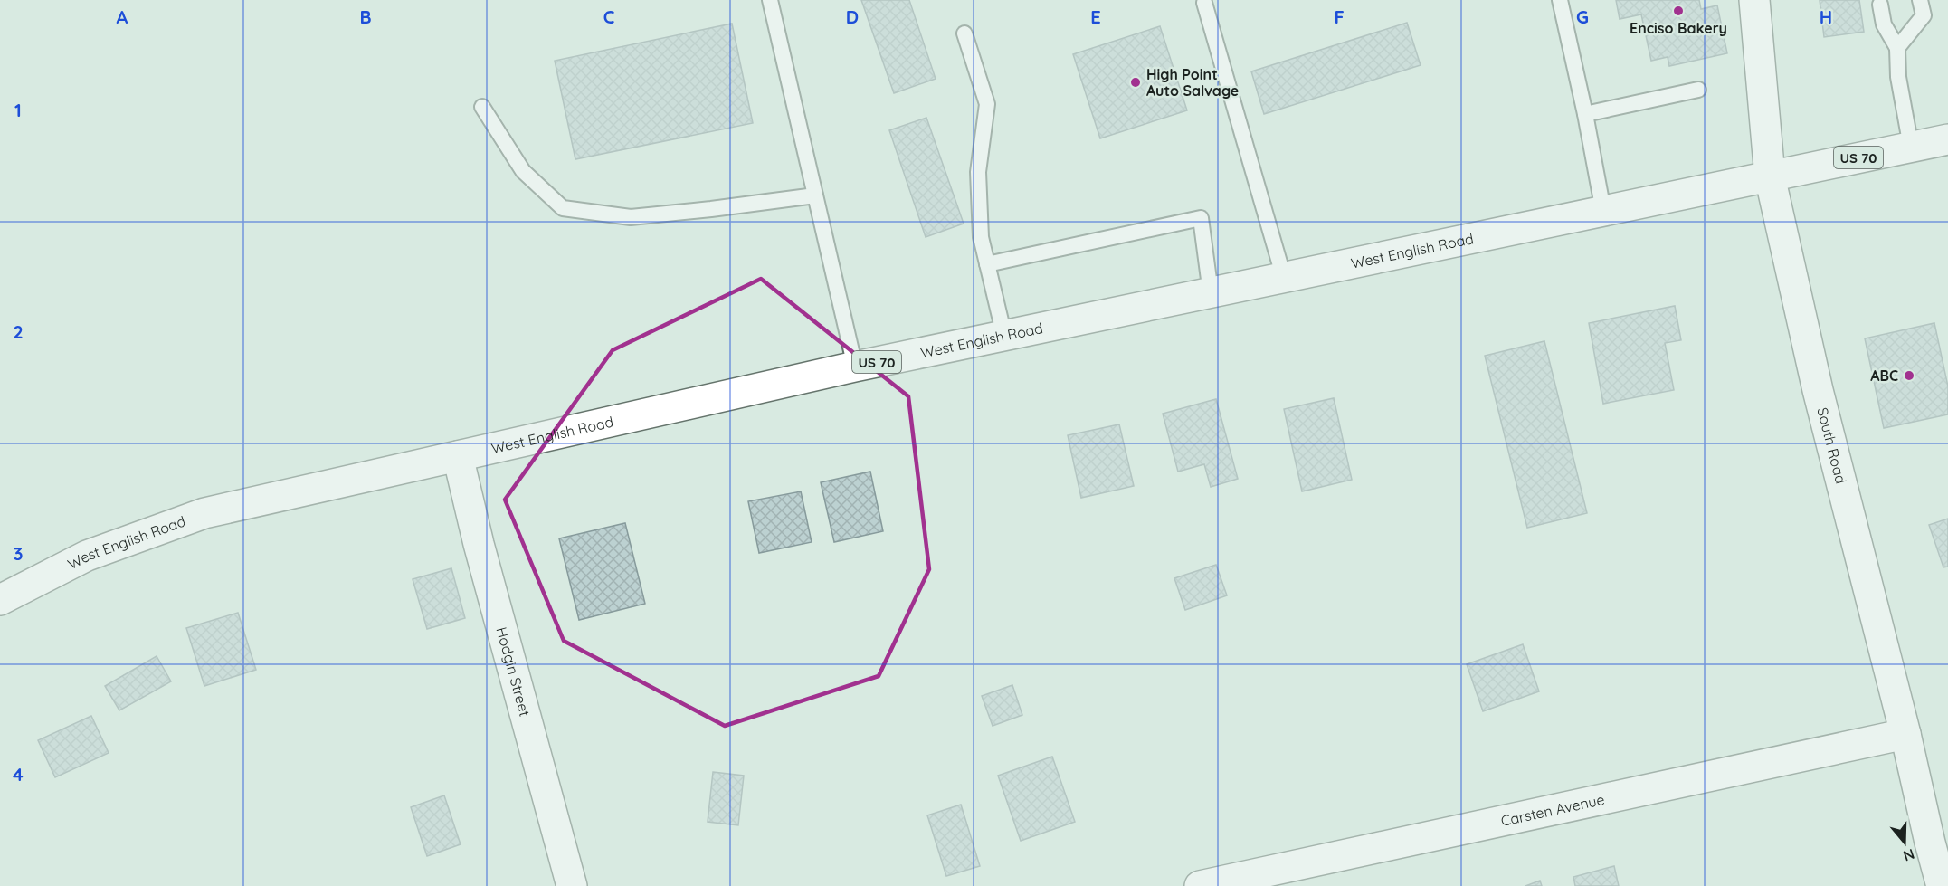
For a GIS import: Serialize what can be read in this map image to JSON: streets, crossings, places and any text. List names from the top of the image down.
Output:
{
  "streets": {
    "street": [
      "US 70",
      "West English Road",
      "South Road",
      "Hodgin Street",
      "Carsten Avenue"
    ]
  },
  "crossings": [
    ["West English Road", "South Road"],
    ["West English Road", "Hodgin Street"],
    ["South Road", "Carsten Avenue"]
  ],
  "places": ["Enciso Bakery", "High Point Auto Salvage", "ABC"],
  "north": "bottom",
  "grid": {
    "columns": [
      "A",
      "B",
      "C",
      "D",
      "E",
      "F",
      "G",
      "H"
    ],
    "rows": [
      "1",
      "2",
      "3",
      "4"
    ]
  }
}
